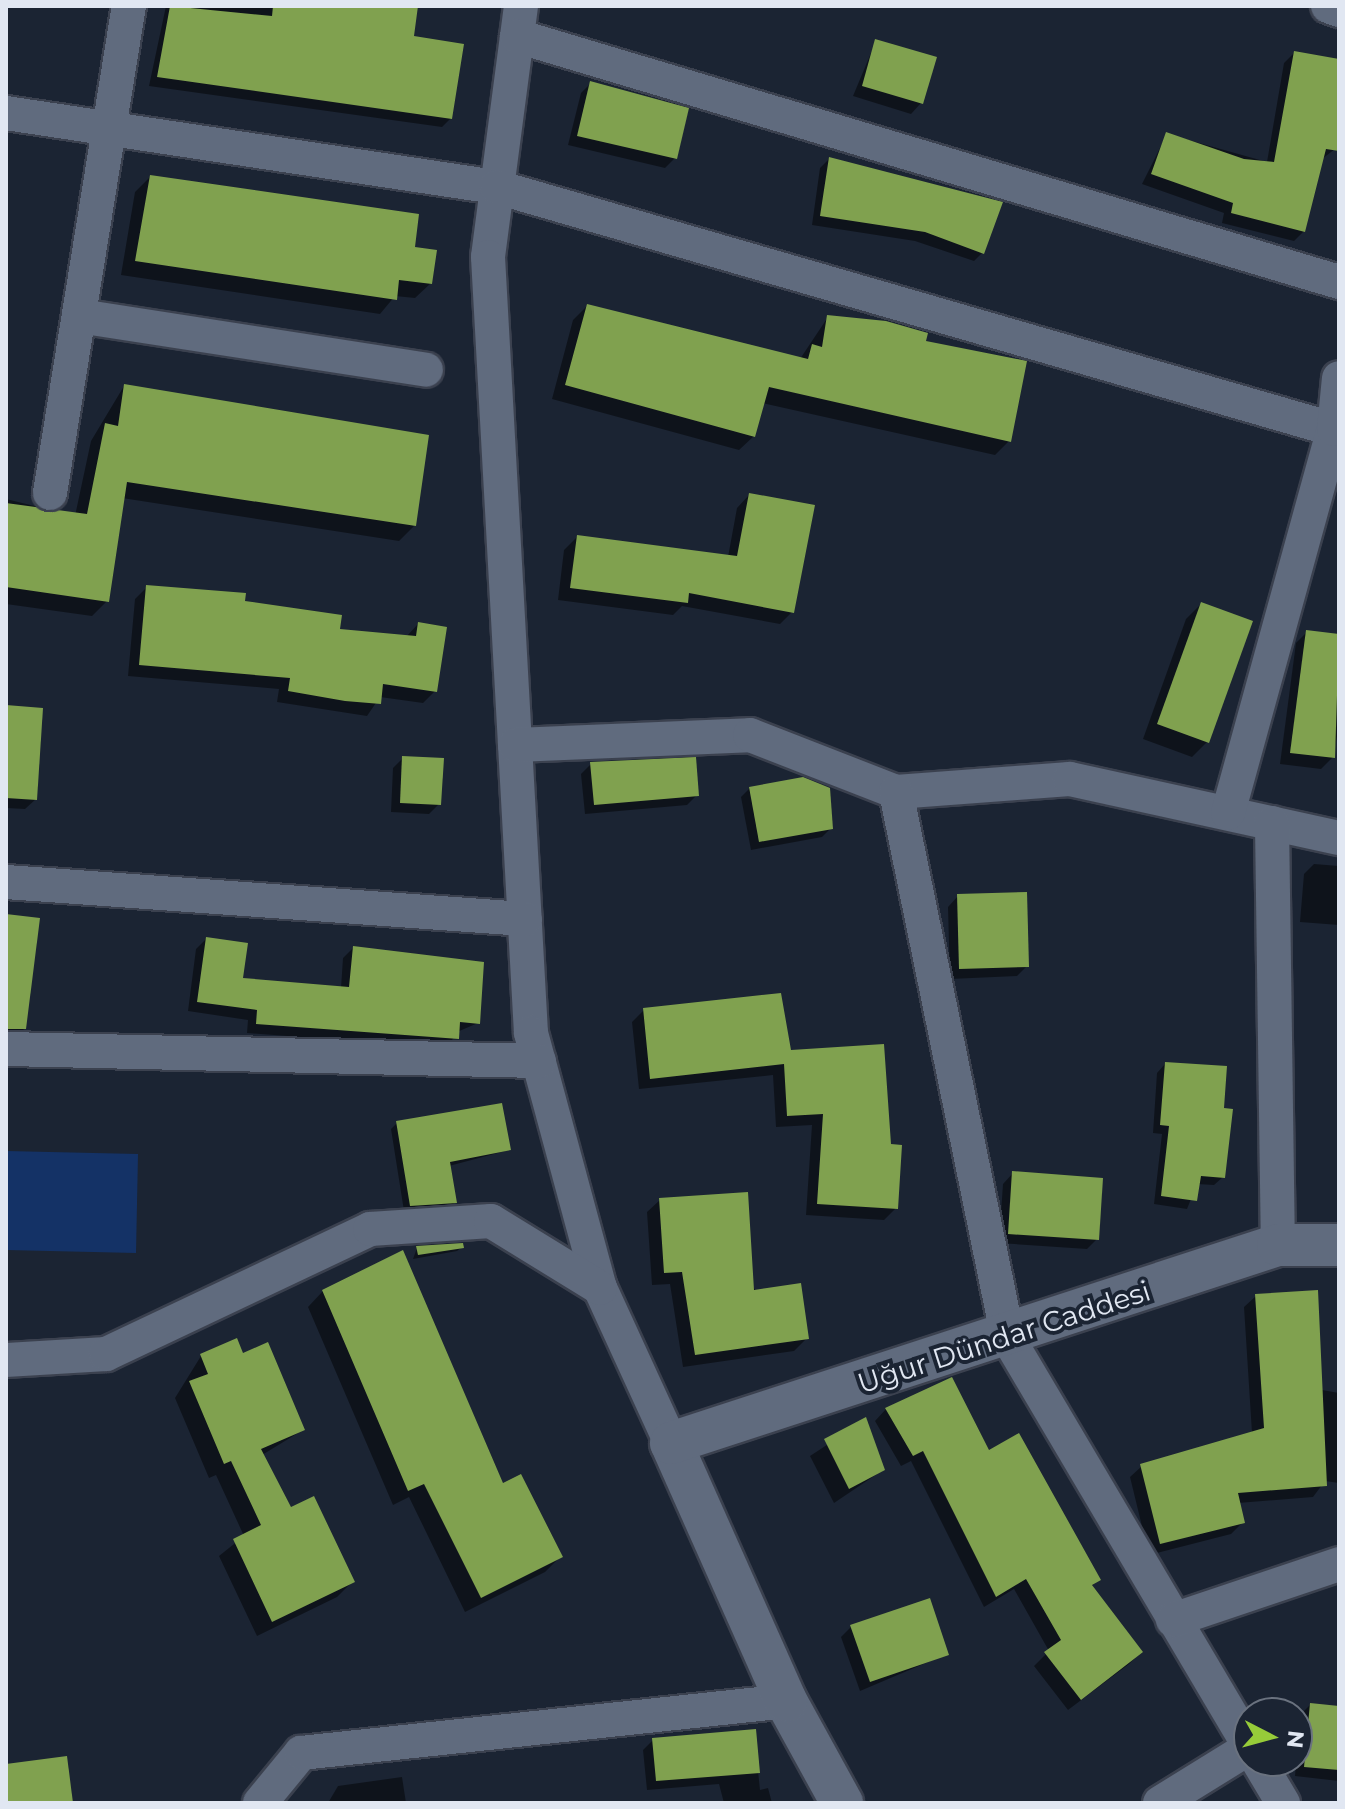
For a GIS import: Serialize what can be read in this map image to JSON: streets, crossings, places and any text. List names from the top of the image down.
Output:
{
  "streets": {
    "street": ["Uğur Dündar Caddesi"]
  },
  "north": "right"
}
